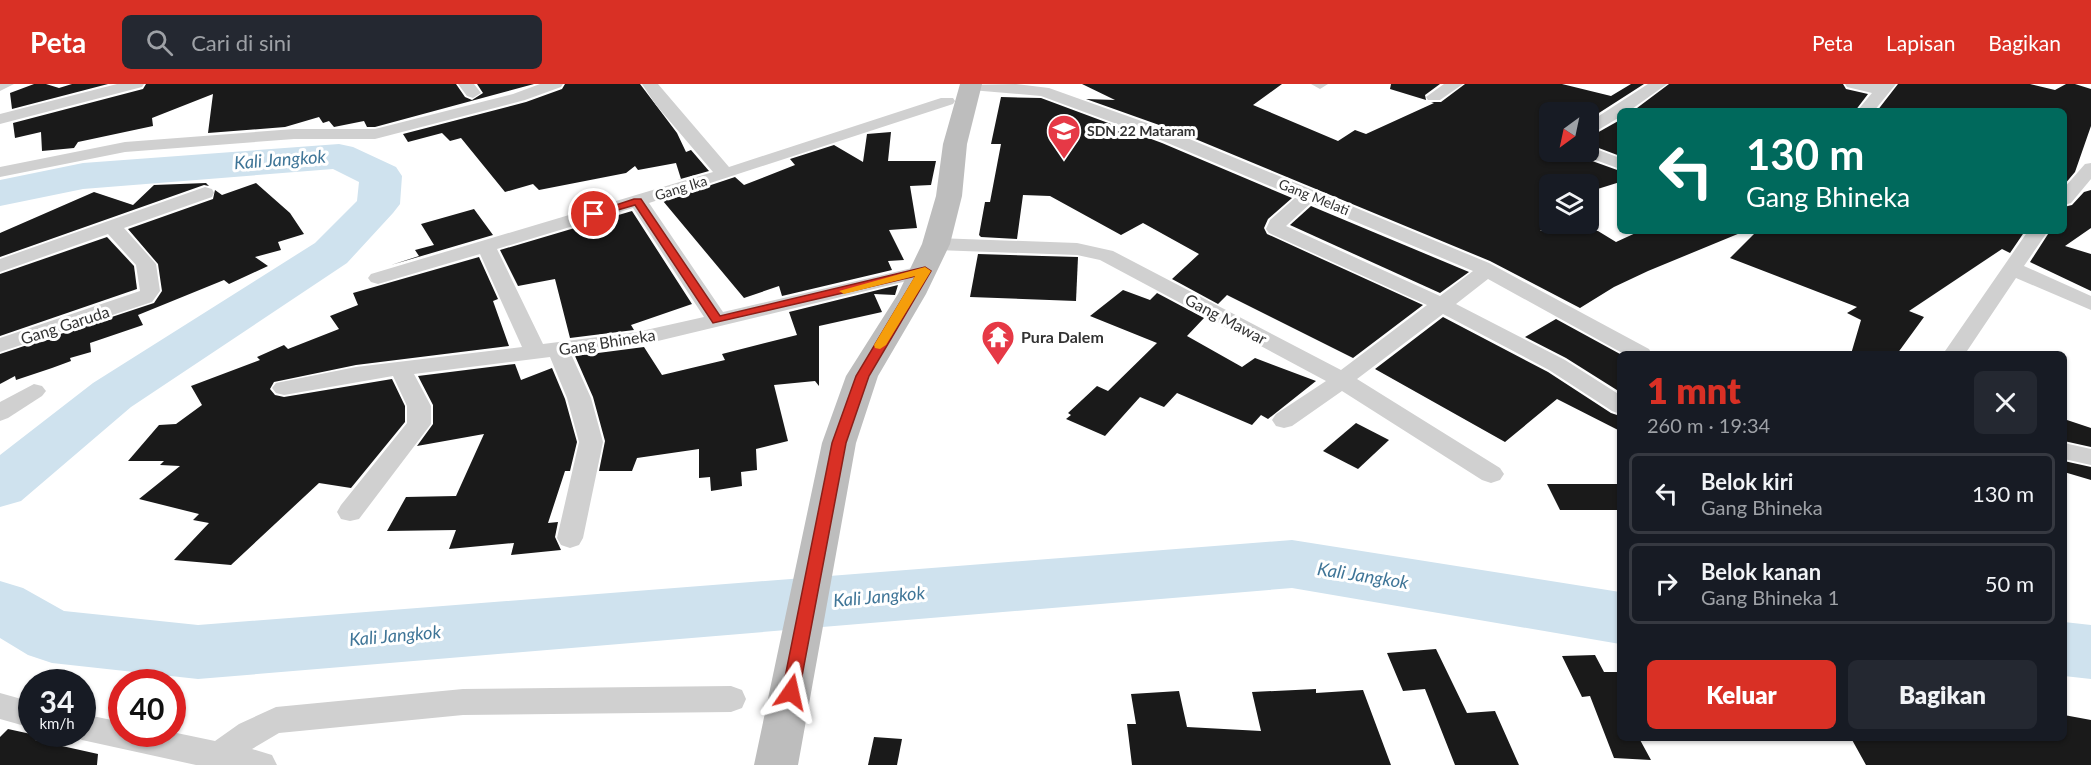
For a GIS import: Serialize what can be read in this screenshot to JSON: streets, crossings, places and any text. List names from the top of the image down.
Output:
{
  "streets": {
    "street": [
      "Gang Ika",
      "Gang Melati",
      "Gang Mawar",
      "Gang Garuda",
      "Gang Bhineka"
    ]
  },
  "water": ["Kali Jangkok"],
  "places": {
    "school or university": ["SDN 22 Mataram"],
    "temple": ["Pura Dalem"]
  },
  "north": "bottom left",
  "page": {
    "header": "Peta",
    "search": "Cari di sini",
    "nav": ["Peta", "Lapisan", "Bagikan"],
    "turn": ["130 m", "Gang Bhineka"],
    "heading": ["1 mnt", "260 m · 19:34"],
    "list": [
      {
        "name": "Belok kiri",
        "note": "Gang Bhineka",
        "value": "130 m"
      },
      {
        "name": "Belok kanan",
        "note": "Gang Bhineka 1",
        "value": "50 m"
      }
    ],
    "buttons": ["Keluar", "Bagikan"],
    "speed": "34 km/h",
    "limit": "40"
  }
}
